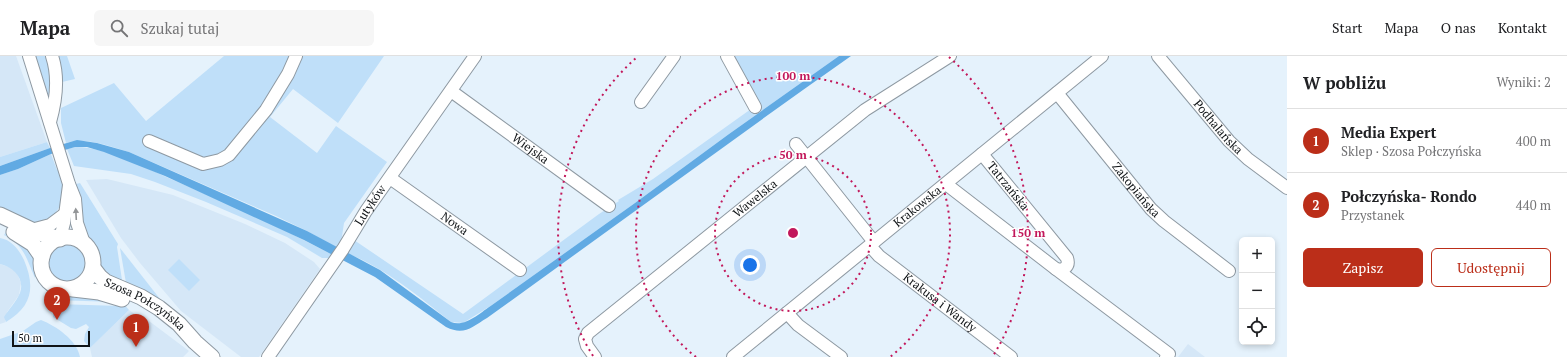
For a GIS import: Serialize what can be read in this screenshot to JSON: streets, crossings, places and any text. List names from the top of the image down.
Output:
{
  "streets": {
    "main road": ["Szosa Połczyńska"],
    "street": [
      "Podhalańska",
      "Wiejska",
      "Tatrzańska",
      "Zakopiańska",
      "Wawelska",
      "Lutyków",
      "Krakowska",
      "Nowa",
      "Krakusa i Wandy"
    ]
  },
  "crossings": [
    ["Wiejska", "Lutyków"],
    ["Tatrzańska", "Krakowska"],
    ["Zakopiańska", "Krakowska"],
    ["Wawelska", "Krakusa i Wandy"],
    ["Lutyków", "Nowa"],
    ["Krakowska", "Krakusa i Wandy"]
  ],
  "scale_bar": "50 m",
  "page": {
    "header": "Mapa",
    "search": "Szukaj tutaj",
    "nav": [
      "Start",
      "Mapa",
      "O nas",
      "Kontakt"
    ],
    "heading": ["W pobliżu", "Wyniki: 2"],
    "list": [
      {
        "mark": "1",
        "name": "Media Expert",
        "note": "Sklep · Szosa Połczyńska",
        "value": "400 m"
      },
      {
        "mark": "2",
        "name": "Połczyńska- Rondo",
        "note": "Przystanek",
        "value": "440 m"
      }
    ],
    "buttons": ["Zapisz", "Udostępnij"],
    "map_buttons": ["+", "−"],
    "pins": ["2", "1"],
    "scale": "50 m"
  },
  "rings": ["100 m", "50 m", "150 m"]
}
